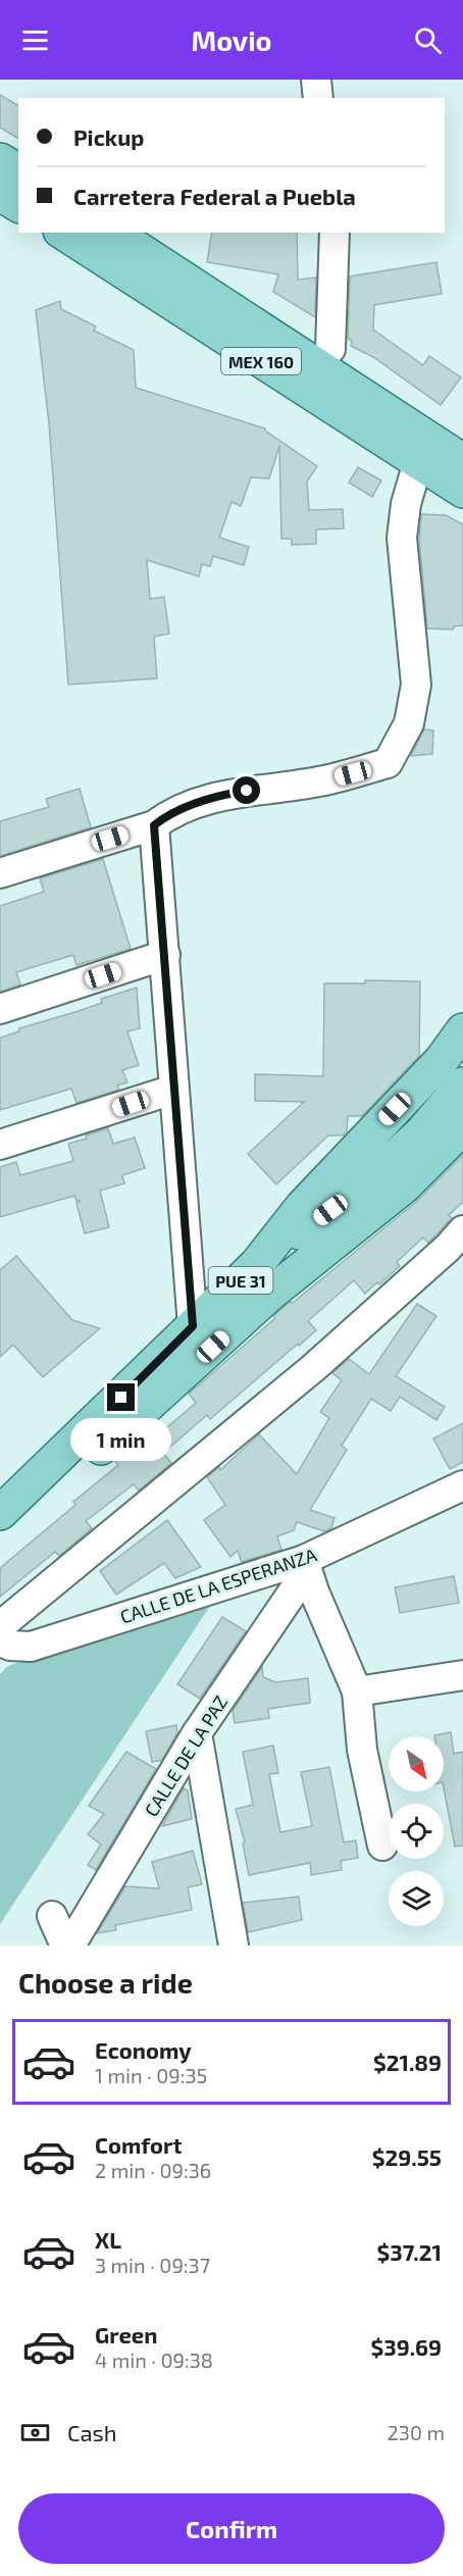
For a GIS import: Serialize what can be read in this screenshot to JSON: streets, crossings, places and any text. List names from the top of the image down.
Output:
{
  "streets": {
    "main road": ["MEX 160", "PUE 31"],
    "street": ["CALLE DE LA ESPERANZA", "CALLE DE LA PAZ"]
  },
  "crossings": [
    ["CALLE DE LA ESPERANZA", "CALLE DE LA PAZ"]
  ],
  "north": "bottom right",
  "page": {
    "header": "Movio",
    "banner": ["Pickup", "Carretera Federal a Puebla"],
    "bubble": "1 min",
    "heading": "Choose a ride",
    "list": [
      {
        "name": "Economy",
        "note": "1 min · 09:35",
        "value": "$21.89"
      },
      {
        "name": "Comfort",
        "note": "2 min · 09:36",
        "value": "$29.55"
      },
      {
        "name": "XL",
        "note": "3 min · 09:37",
        "value": "$37.21"
      },
      {
        "name": "Green",
        "note": "4 min · 09:38",
        "value": "$39.69"
      }
    ],
    "pay": ["Cash", "230 m"],
    "buttons": "Confirm"
  }
}
